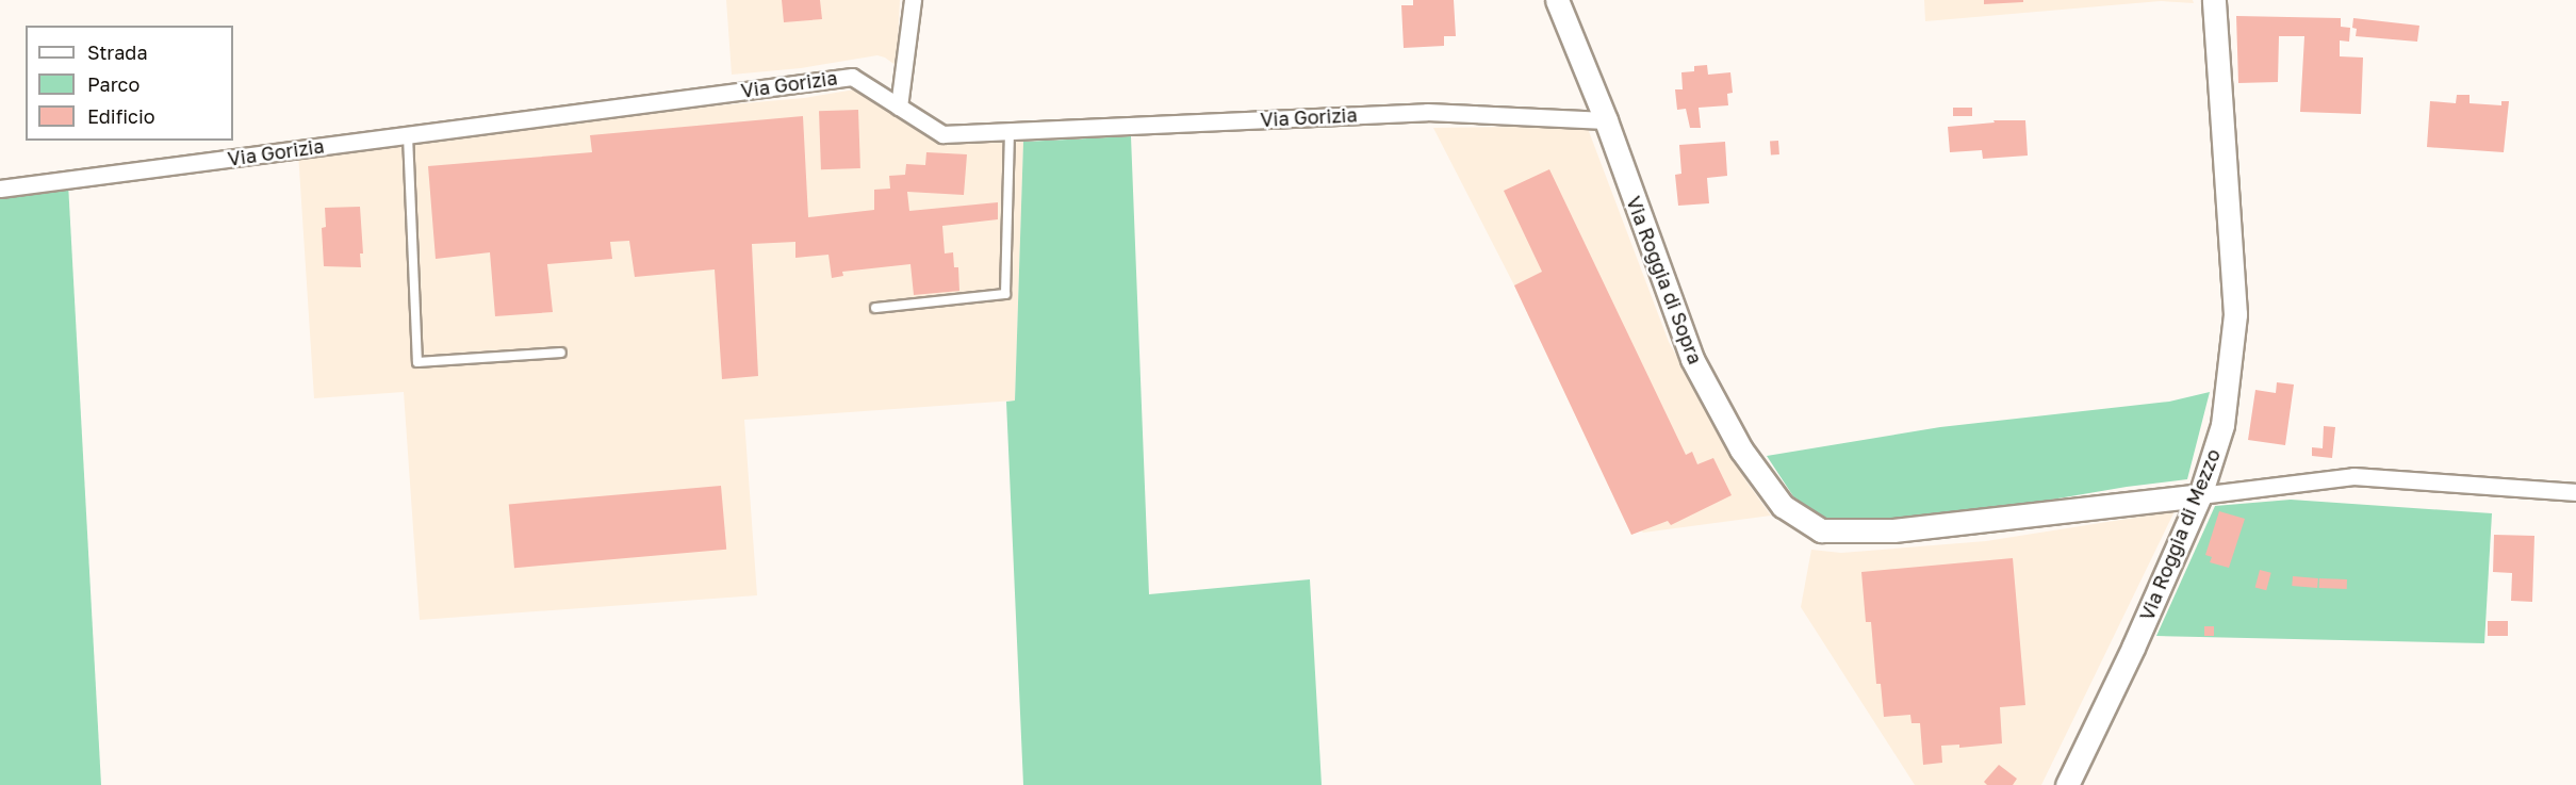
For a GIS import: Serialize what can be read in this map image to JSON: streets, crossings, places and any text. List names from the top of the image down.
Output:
{
  "streets": {
    "street": ["Via Gorizia", "Via Roggia di Sopra", "Via Roggia di Mezzo"]
  },
  "crossings": [
    ["Via Gorizia", "Via Roggia di Sopra"],
    ["Via Roggia di Sopra", "Via Roggia di Mezzo"]
  ],
  "legend": ["Strada", "Parco", "Edificio"]
}
